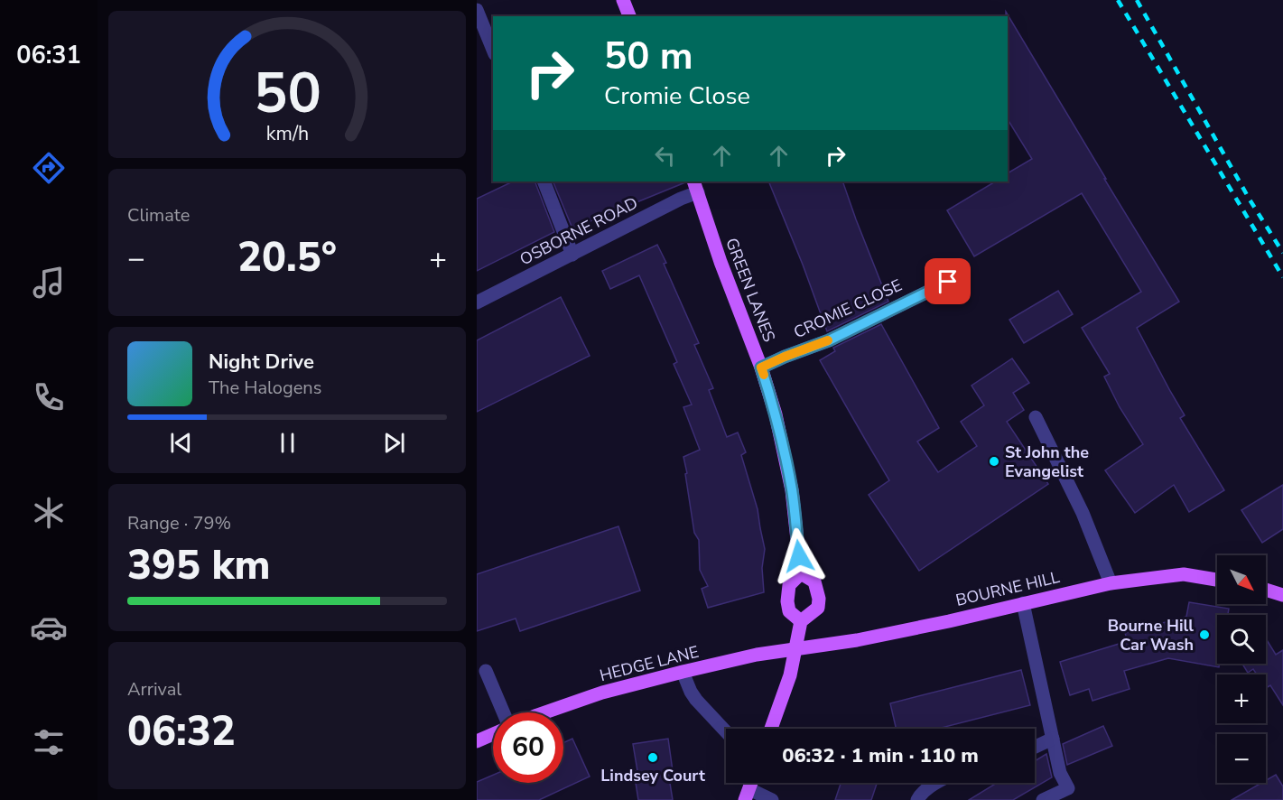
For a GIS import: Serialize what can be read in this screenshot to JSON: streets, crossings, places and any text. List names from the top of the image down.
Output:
{
  "streets": {
    "main road": ["GREEN LANES", "BOURNE HILL", "HEDGE LANE"],
    "street": ["OSBORNE ROAD", "CROMIE CLOSE"]
  },
  "crossings": [
    ["OSBORNE ROAD", "GREEN LANES"],
    ["GREEN LANES", "CROMIE CLOSE"],
    ["BOURNE HILL", "HEDGE LANE"]
  ],
  "places": ["St John the Evangelist", "Bourne Hill Car Wash", "Lindsey Court"],
  "north": "bottom right",
  "page": {
    "tabs": "06:31",
    "turn": ["50 m", "Cromie Close"],
    "tile": [
      "Climate",
      ["Range · 79%", "395 km"],
      ["Arrival", "06:32"]
    ],
    "heat": ["−", "20.5°", "+"],
    "song": ["Night Drive", "The Halogens"],
    "map_buttons": ["+", "−"],
    "limit": "60",
    "trip": "06:32 · 1 min · 110 m",
    "gauge": ["50", "km/h"]
  }
}
